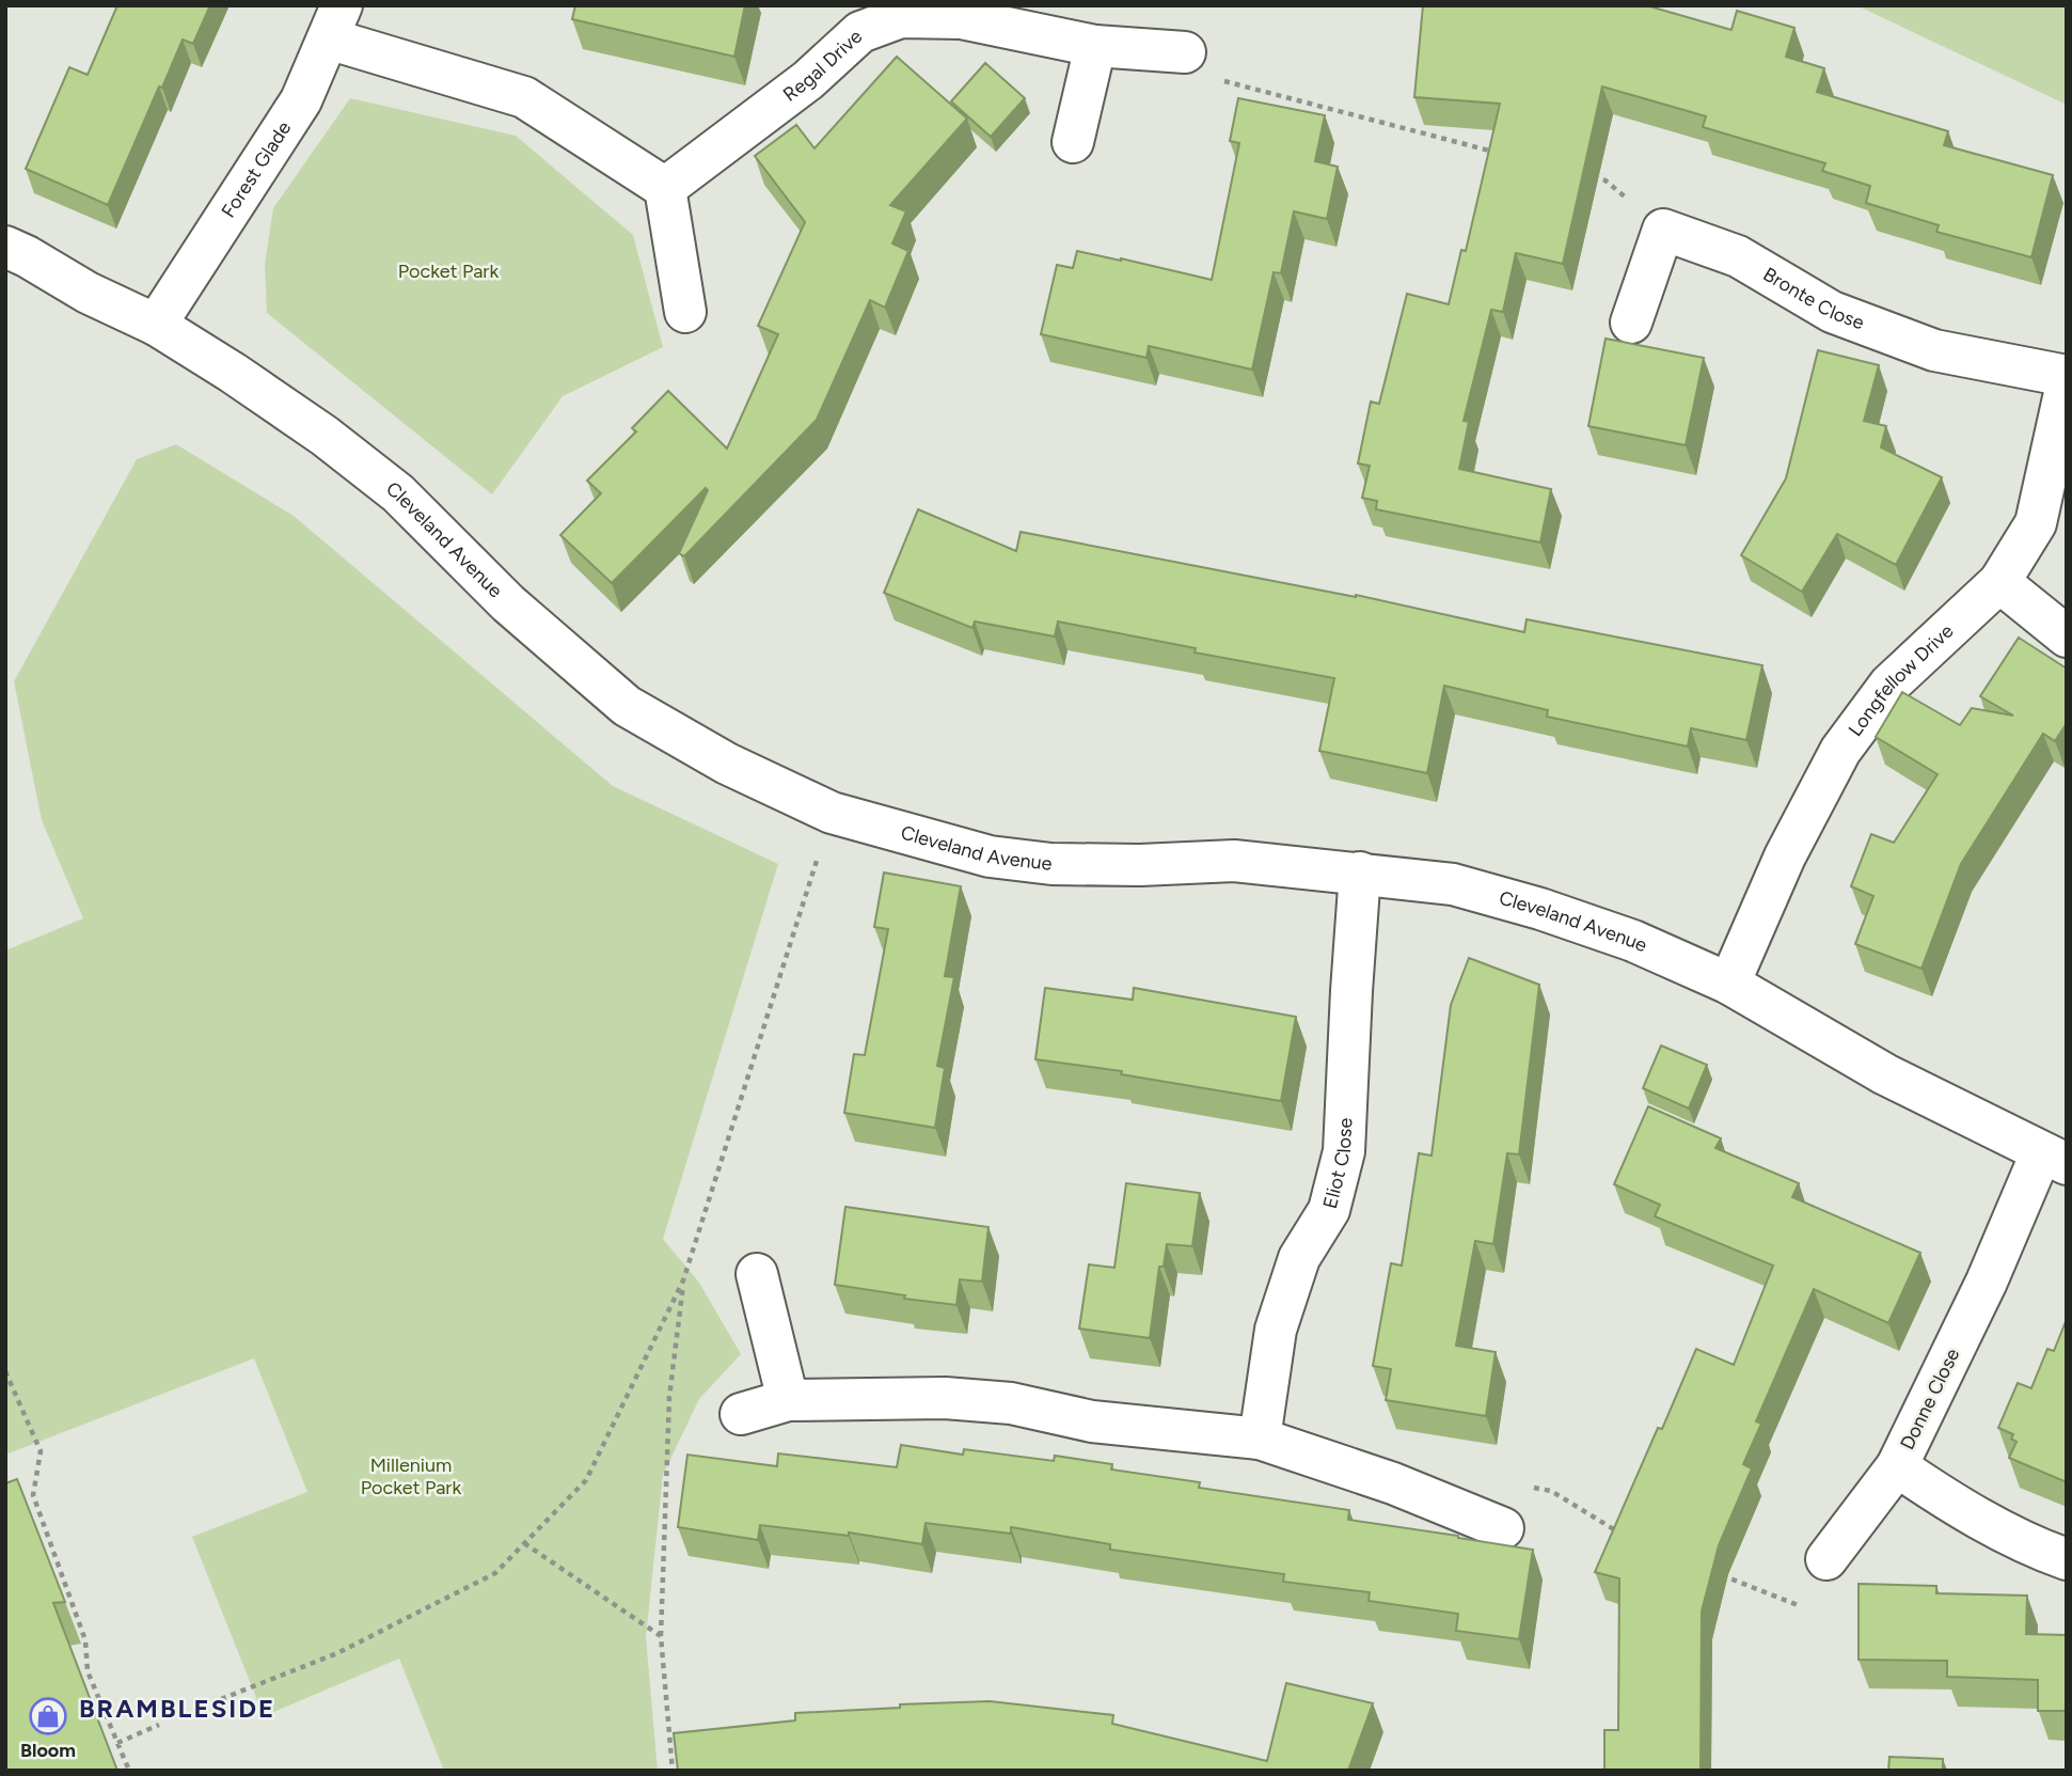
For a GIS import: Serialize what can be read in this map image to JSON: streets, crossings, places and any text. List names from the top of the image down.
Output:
{
  "streets": {
    "street": [
      "Regal Drive",
      "Forest Glade",
      "Bronte Close",
      "Cleveland Avenue",
      "Longfellow Drive",
      "Eliot Close",
      "Donne Close"
    ]
  },
  "crossings": [
    ["Forest Glade", "Cleveland Avenue"],
    ["Cleveland Avenue", "Longfellow Drive"],
    ["Cleveland Avenue", "Eliot Close"],
    ["Cleveland Avenue", "Donne Close"]
  ],
  "districts": ["BRAMBLESIDE"],
  "parks": ["Pocket Park", "Millenium Pocket Park"],
  "places": {
    "shop": ["Bloom"]
  }
}
